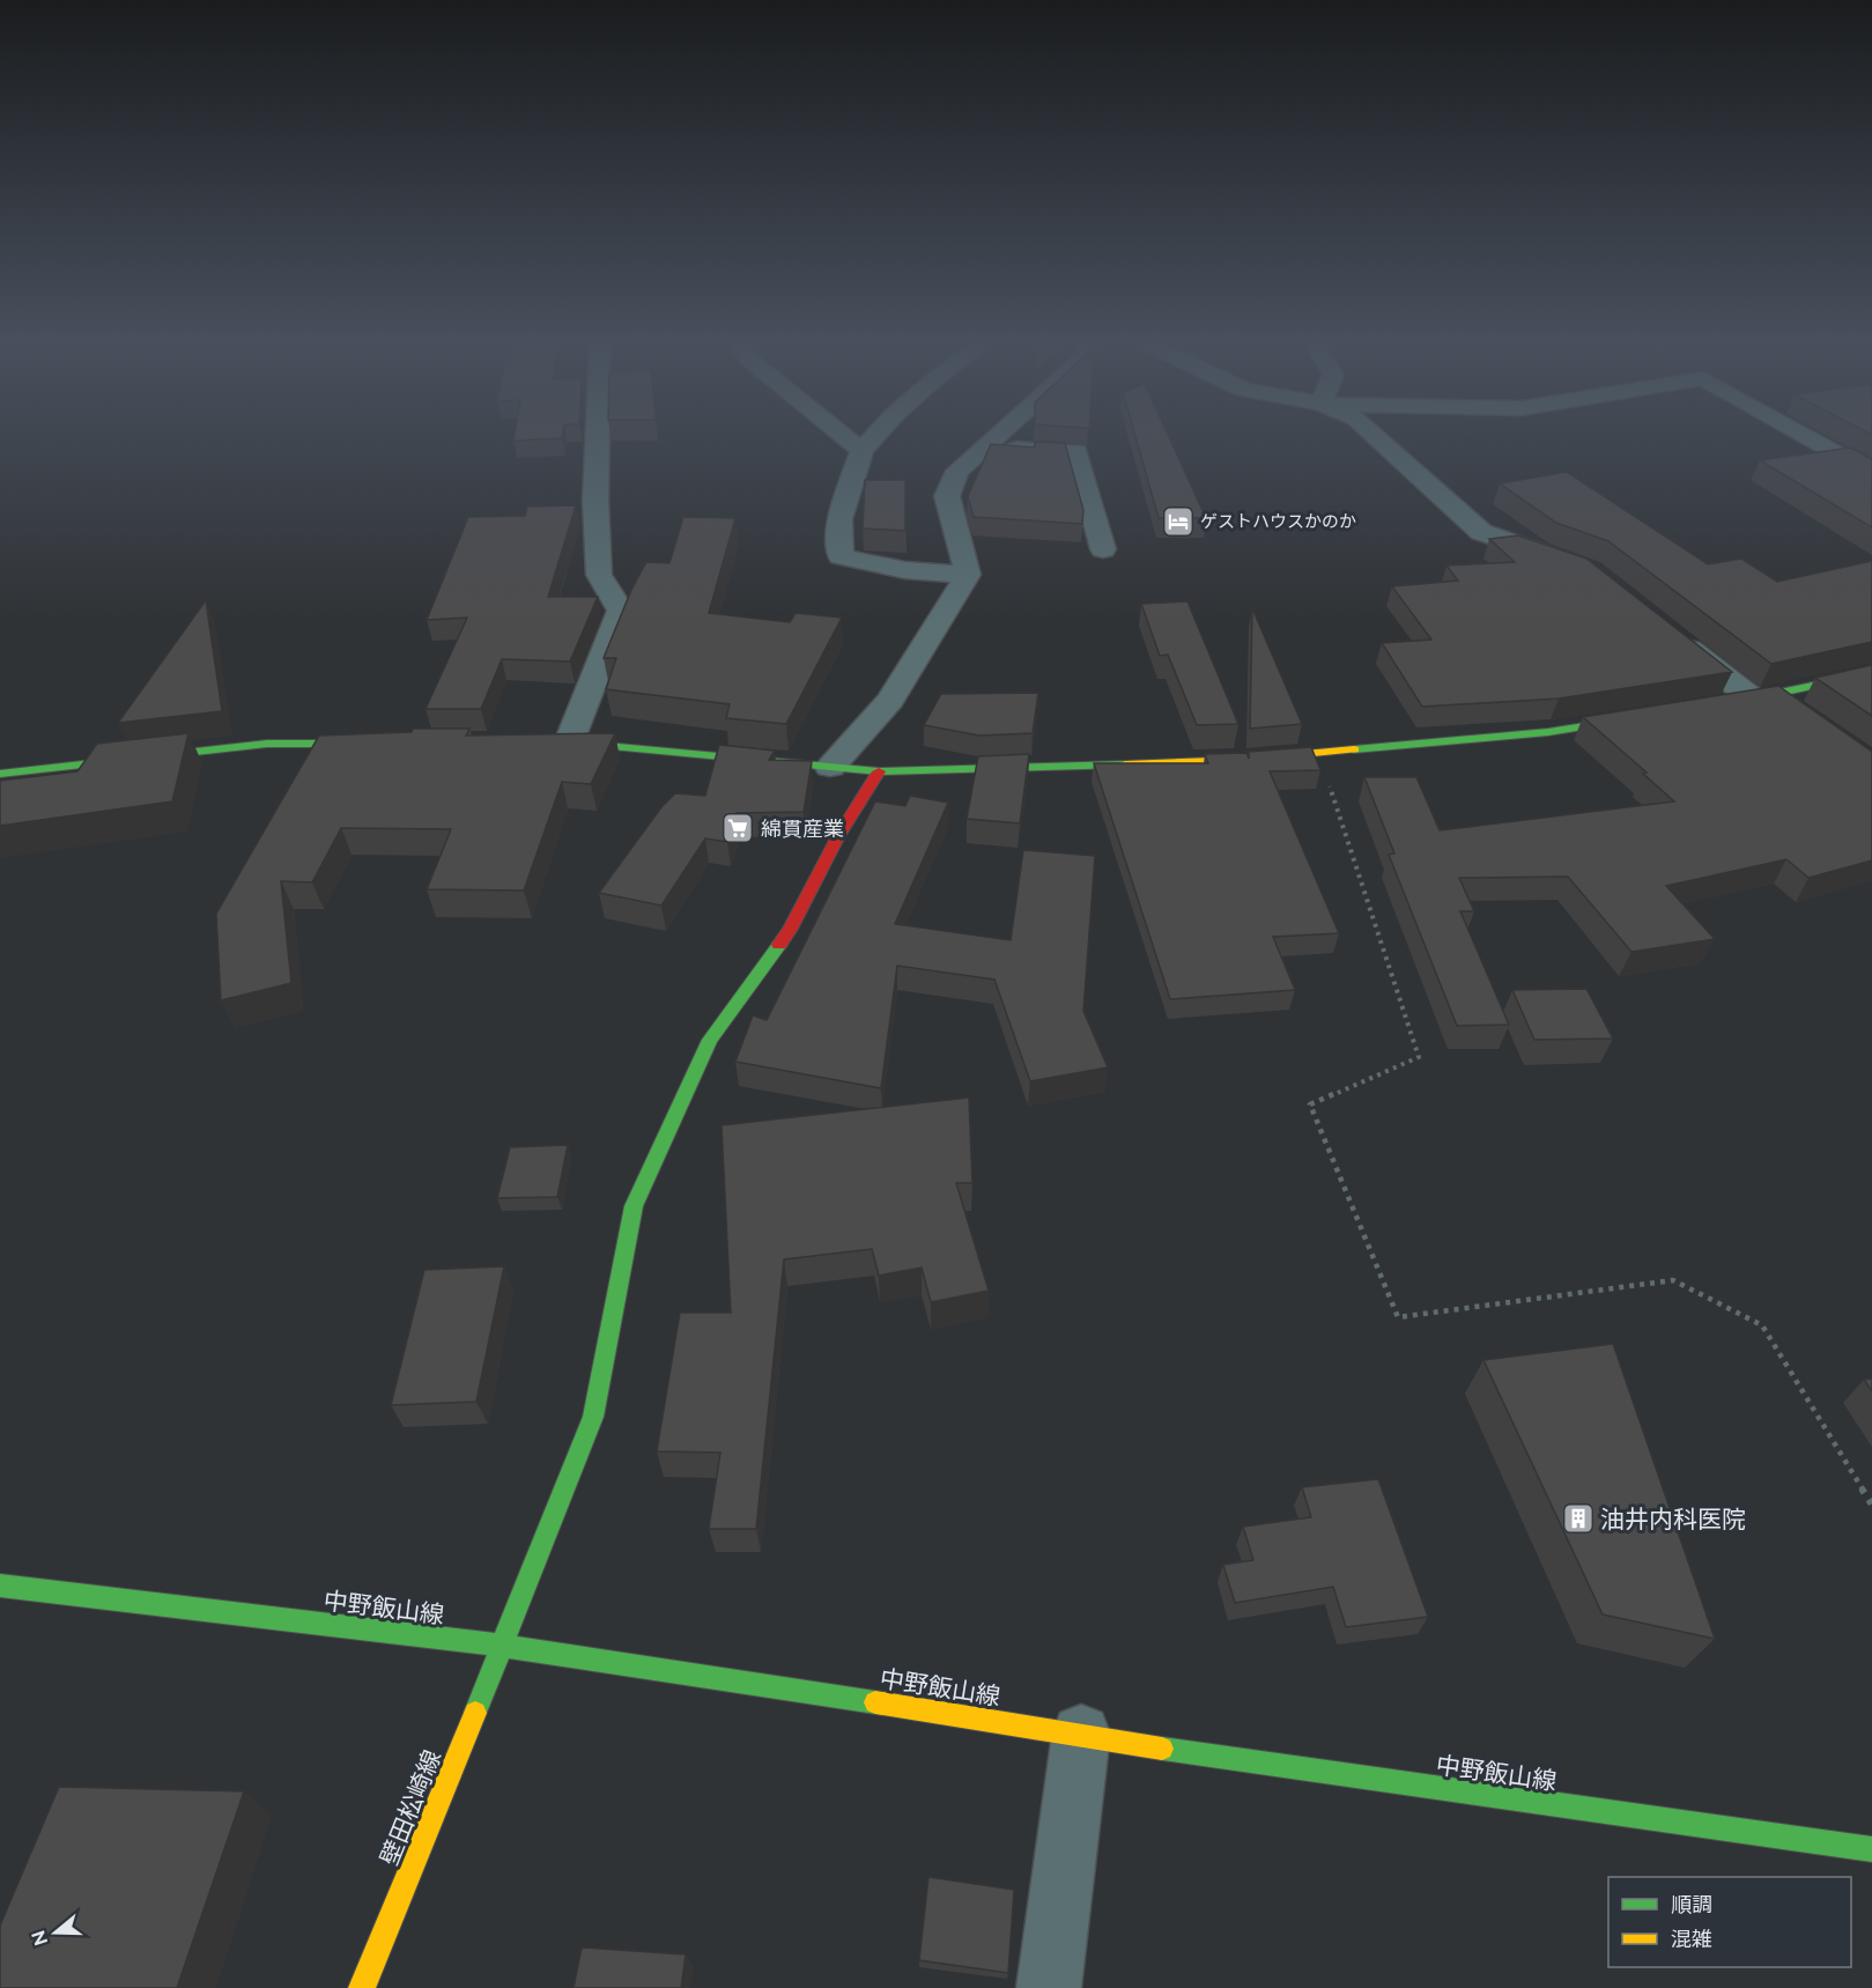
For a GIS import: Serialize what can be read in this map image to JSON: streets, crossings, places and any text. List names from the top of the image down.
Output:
{
  "streets": {
    "street": ["中野飯山線", "壁田松崎線"]
  },
  "crossings": [
    ["中野飯山線", "壁田松崎線"]
  ],
  "places": {
    "hotel": ["ゲストハウスかのか"],
    "supermarket": ["綿貫産業"],
    "building": ["油井内科医院"]
  },
  "legend": ["順調", "混雑"],
  "north": "left"
}
